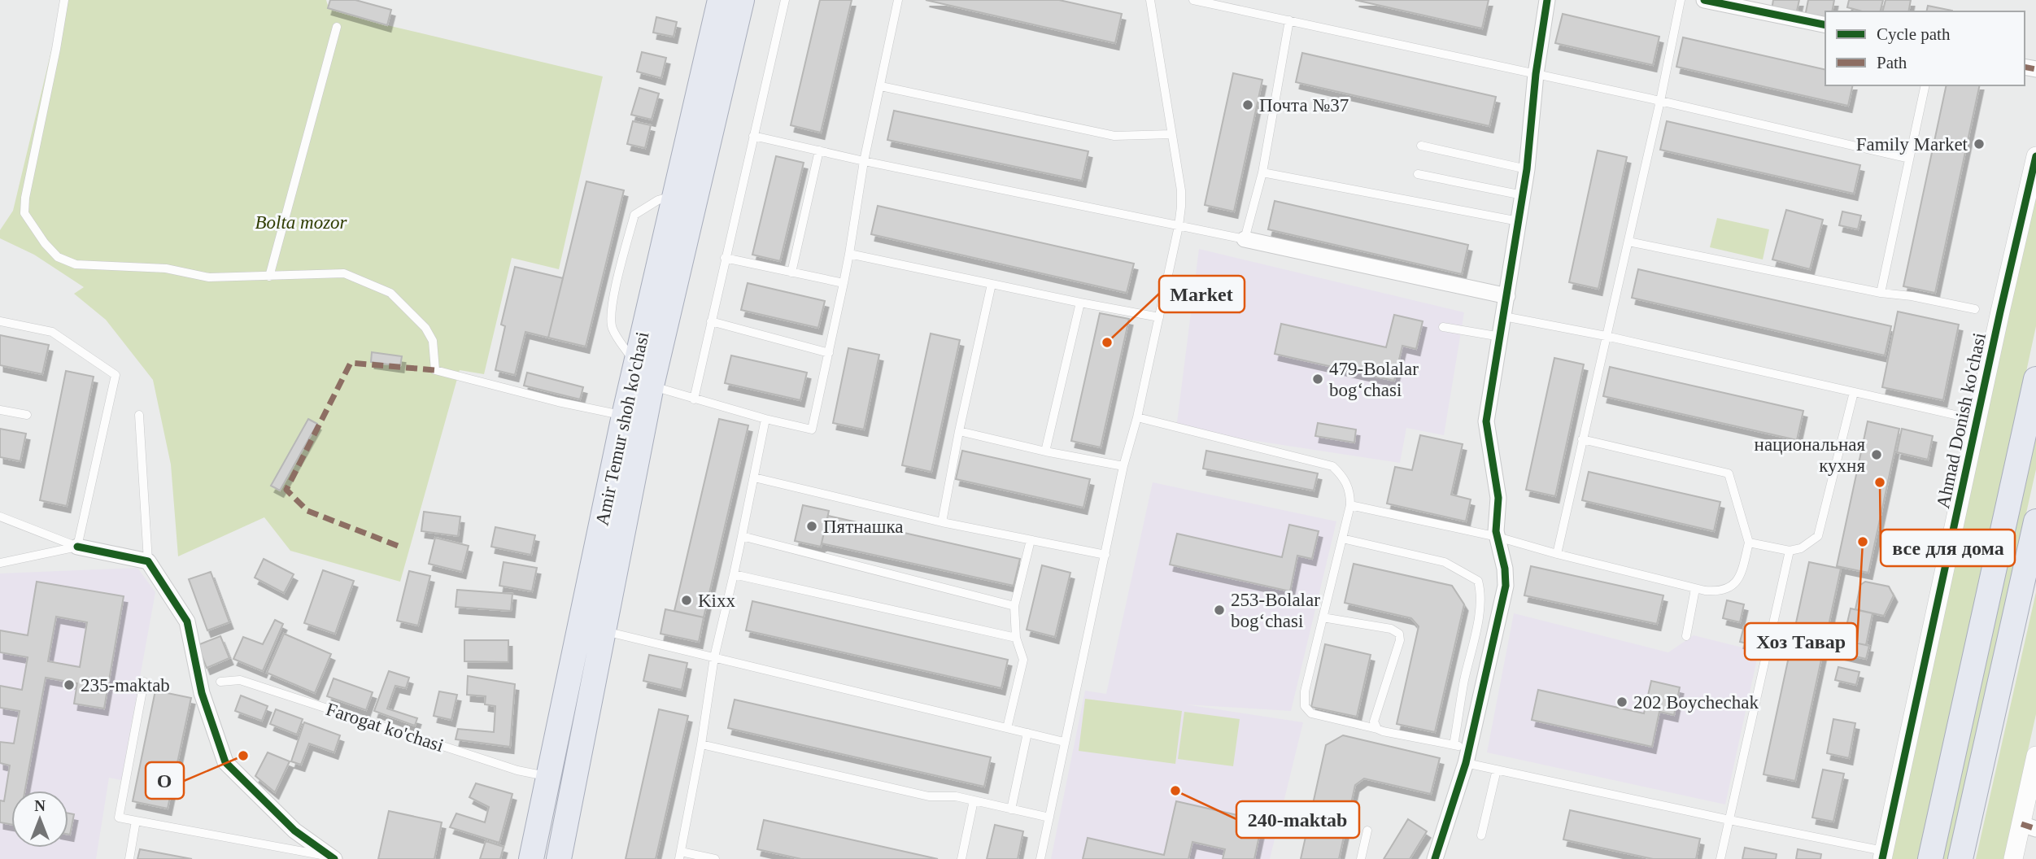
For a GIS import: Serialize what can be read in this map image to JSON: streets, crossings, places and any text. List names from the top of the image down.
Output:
{
  "streets": {
    "main road": ["Amir Temur shoh ko'chasi"],
    "street": ["Ahmad Donish ko'chasi"],
    "lane": ["Farogat ko'chasi"]
  },
  "crossings": [
    ["Amir Temur shoh ko'chasi", "Farogat ko'chasi"]
  ],
  "parks": ["Bolta mozor"],
  "places": [
    "Почта №37",
    "Family Market",
    "Market",
    "479-Bolalar bogʻchasi",
    "национальная кухня",
    "все для дома",
    "Пятнашка",
    "Хоз Тавар",
    "Kixx",
    "253-Bolalar bogʻchasi",
    "235-maktab",
    "202 Boychechak",
    "О",
    "240-maktab"
  ],
  "legend": ["Cycle path", "Path"],
  "north": "top"
}
